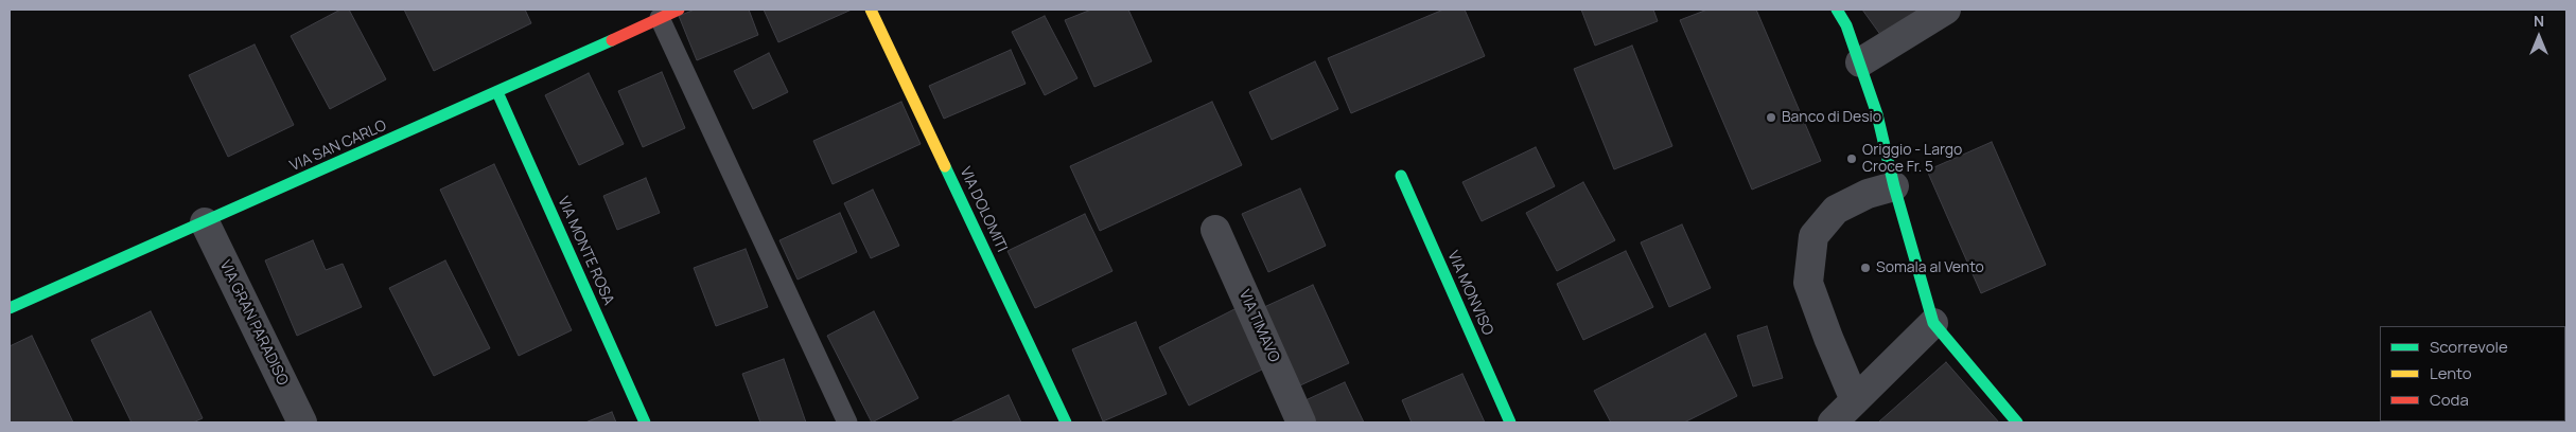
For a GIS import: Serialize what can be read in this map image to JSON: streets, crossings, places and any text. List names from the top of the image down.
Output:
{
  "streets": {
    "street": [
      "VIA SAN CARLO",
      "VIA DOLOMITI",
      "VIA MONTE ROSA",
      "VIA MONVISO",
      "VIA GRAN PARADISO",
      "VIA TIMAVO"
    ]
  },
  "crossings": [
    ["VIA SAN CARLO", "VIA MONTE ROSA"],
    ["VIA SAN CARLO", "VIA GRAN PARADISO"]
  ],
  "places": ["Banco di Desio", "Origgio - Largo Croce Fr. 5", "Somala al Vento"],
  "legend": ["Scorrevole", "Lento", "Coda"],
  "north": "top"
}
